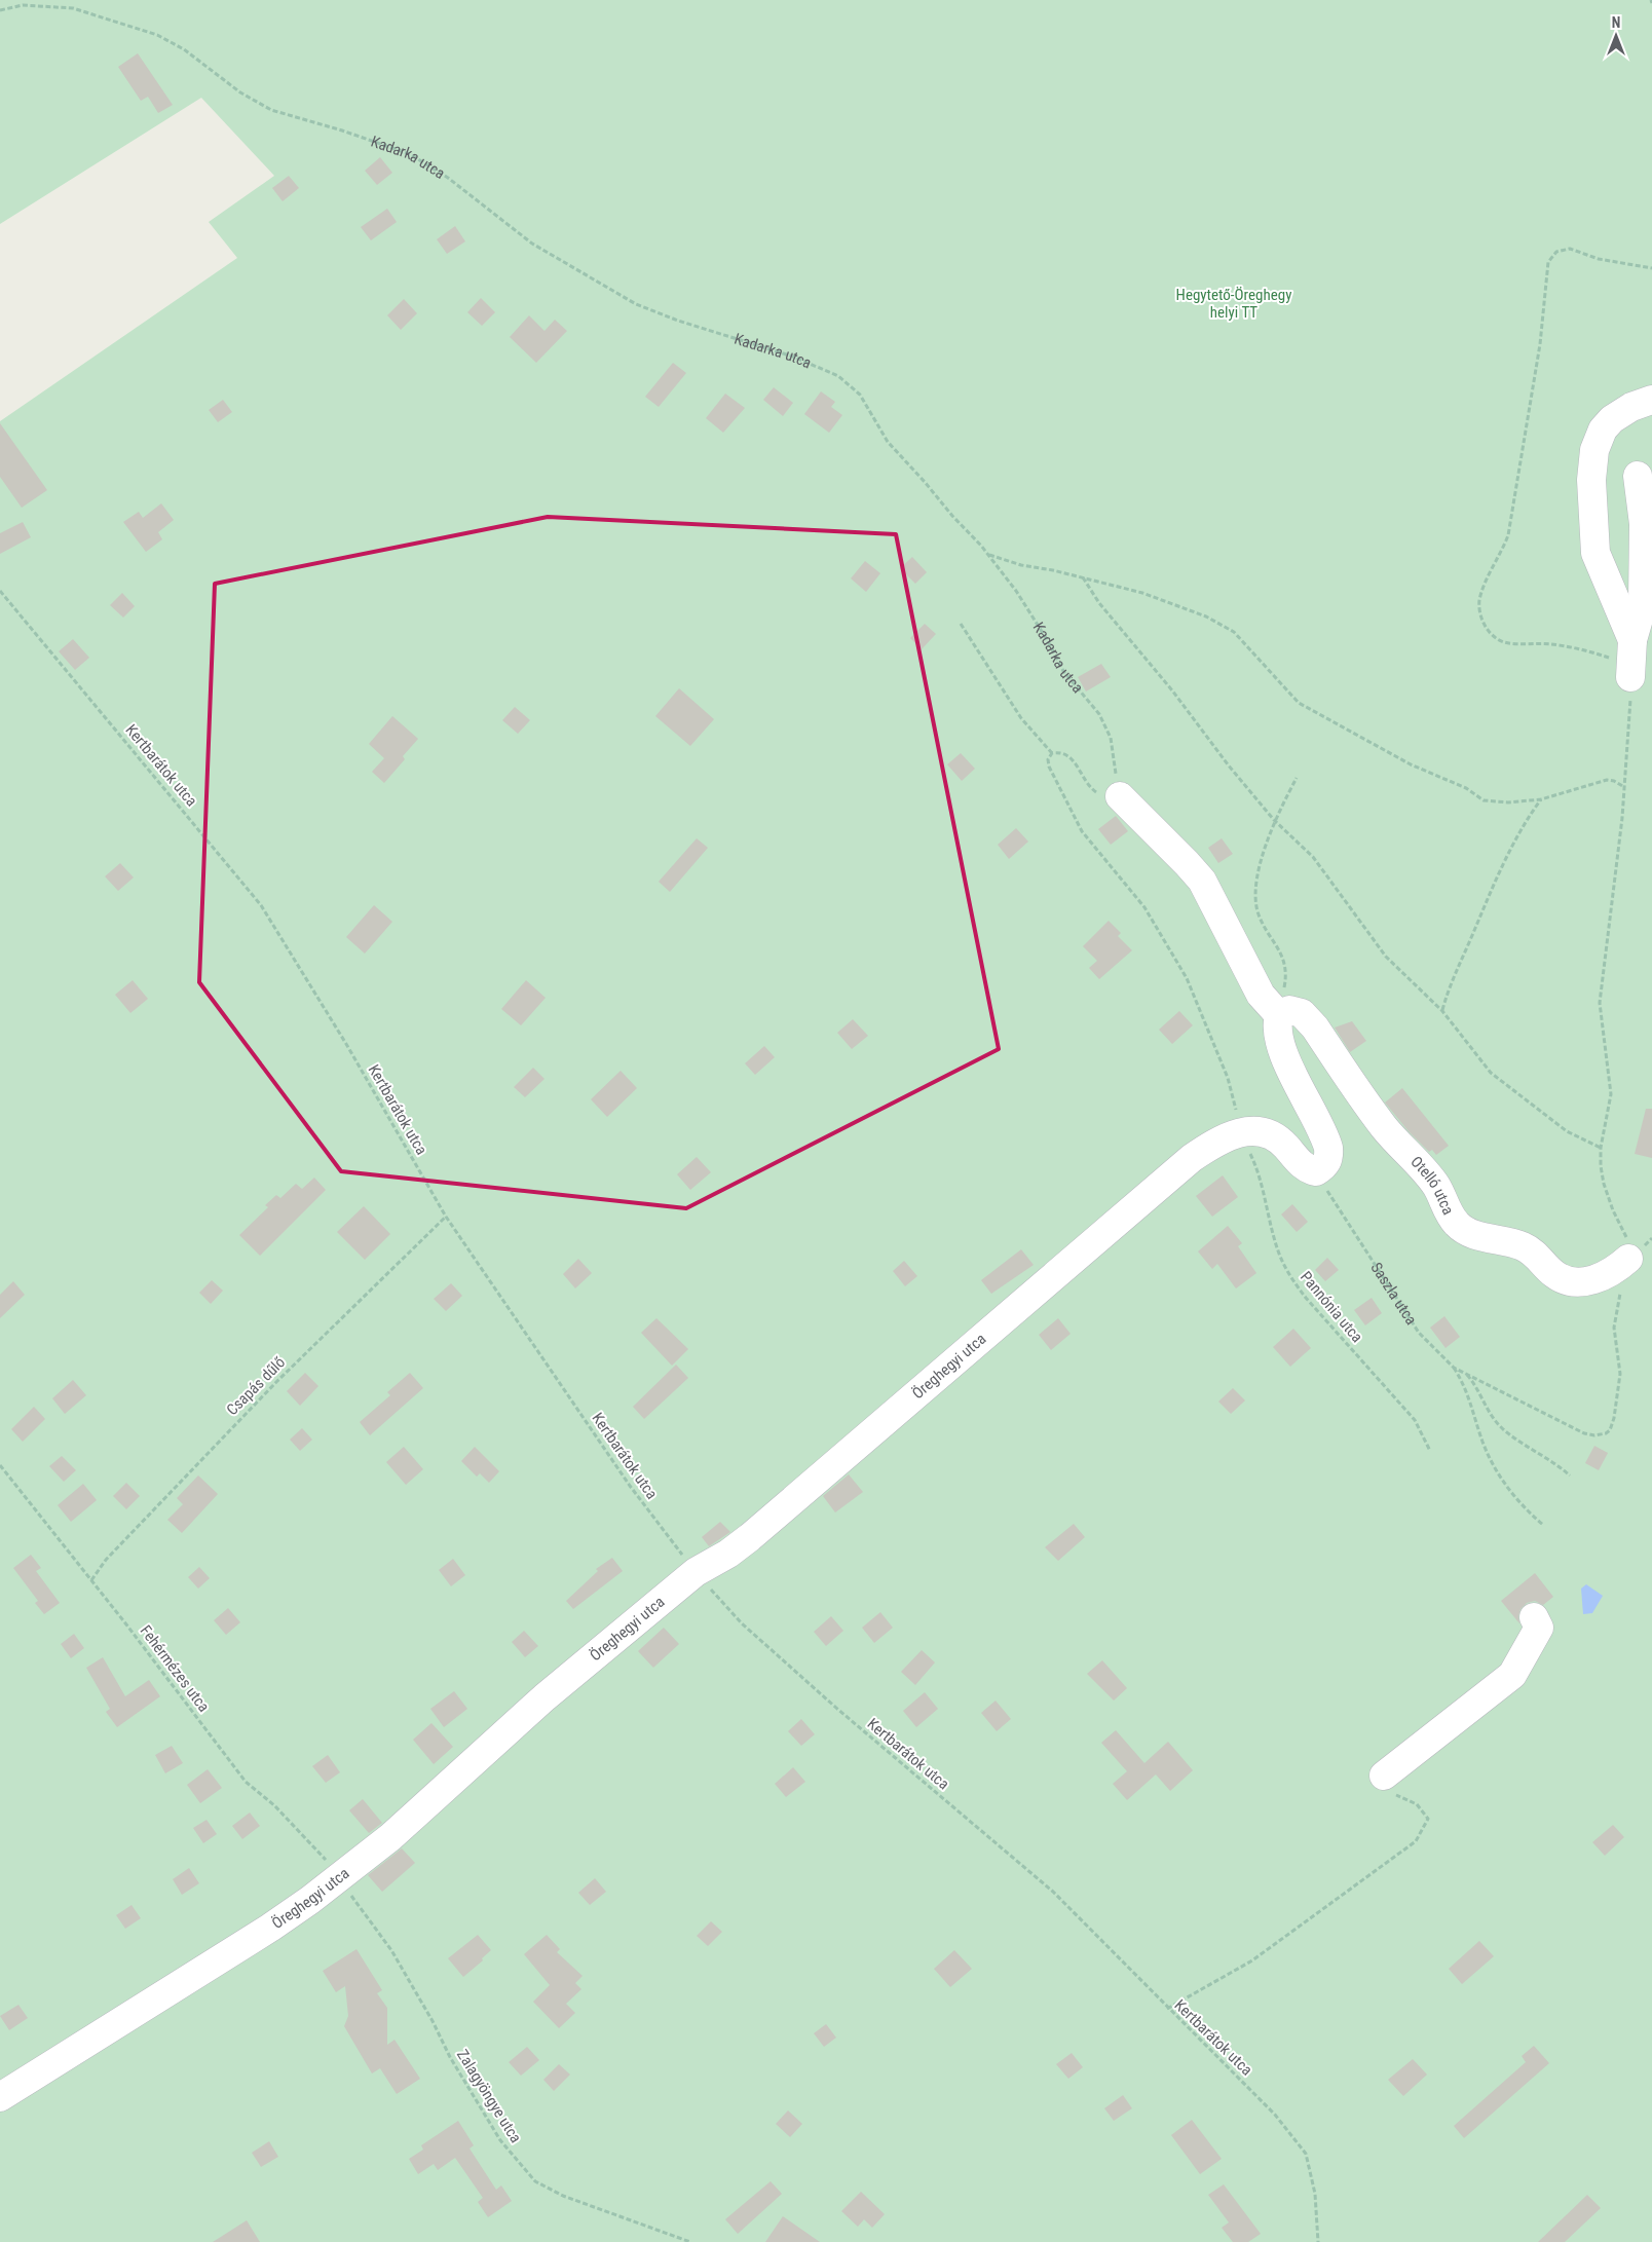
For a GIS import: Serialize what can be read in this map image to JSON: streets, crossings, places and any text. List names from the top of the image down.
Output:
{
  "streets": {
    "street": ["Otelló utca", "Öreghegyi utca"],
    "path": [
      "Kadarka utca",
      "Kertbarátok utca",
      "Saszla utca",
      "Pannónia utca",
      "Csapás dűlő",
      "Fehérmézes utca",
      "Zalagyöngye utca"
    ]
  },
  "crossings": [
    ["Kertbarátok utca", "Öreghegyi utca"],
    ["Kertbarátok utca", "Csapás dűlő"],
    ["Otelló utca", "Saszla utca"],
    ["Pannónia utca", "Öreghegyi utca"],
    ["Öreghegyi utca", "Fehérmézes utca"],
    ["Öreghegyi utca", "Zalagyöngye utca"],
    ["Csapás dűlő", "Fehérmézes utca"],
    ["Fehérmézes utca", "Zalagyöngye utca"]
  ],
  "parks": ["Hegytető-Öreghegy helyi TT"],
  "north": "top"
}
